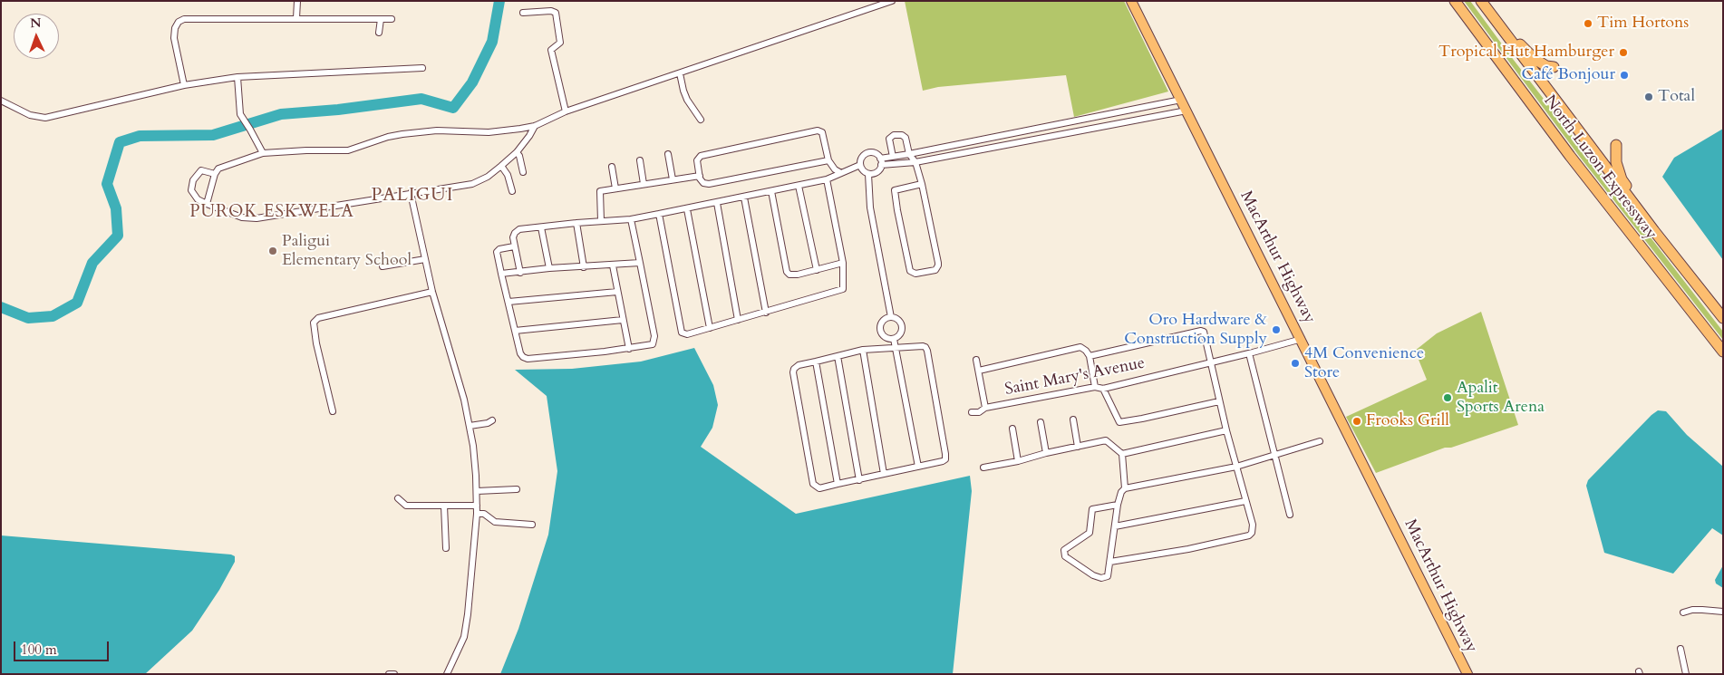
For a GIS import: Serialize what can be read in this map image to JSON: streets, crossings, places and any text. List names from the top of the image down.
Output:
{
  "streets": {
    "highway": ["North Luzon Expressway", "MacArthur Highway"],
    "street": ["Saint Mary's Avenue"]
  },
  "crossings": [
    ["MacArthur Highway", "Saint Mary's Avenue"]
  ],
  "districts": ["PALIGUI", "PUROK ESKWELA"],
  "places": [
    "Tim Hortons",
    "Tropical Hut Hamburger",
    "Café Bonjour",
    "Total",
    "Paligui Elementary School",
    "Oro Hardware & Construction Supply",
    "4M Convenience Store",
    "Apalit Sports Arena",
    "Frooks Grill"
  ],
  "scale_bar": "100 m",
  "north": "top"
}
